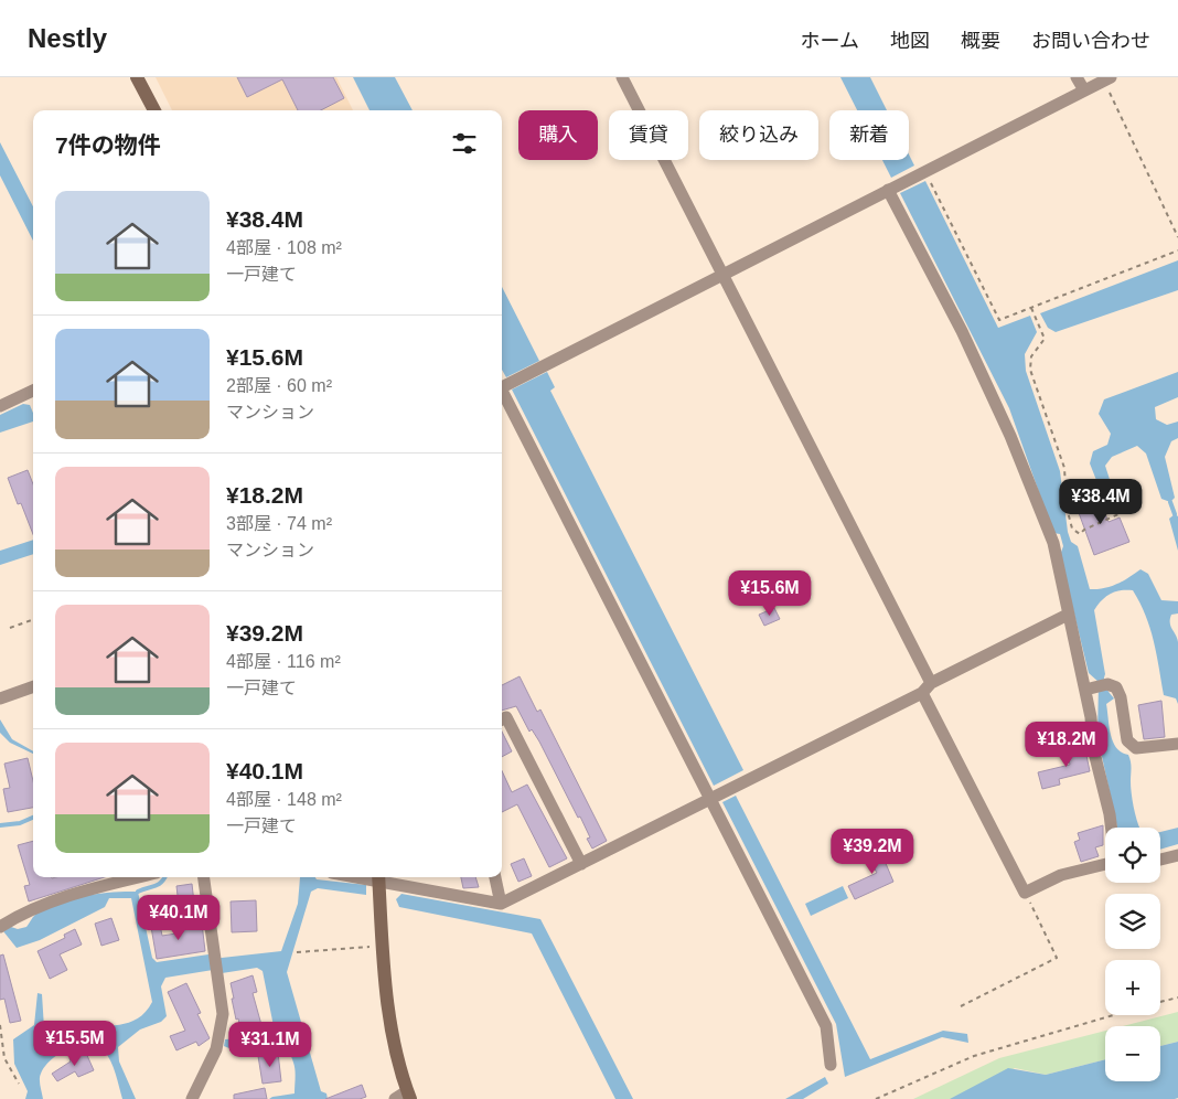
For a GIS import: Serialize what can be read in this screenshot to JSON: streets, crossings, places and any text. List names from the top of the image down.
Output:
{
  "page": {
    "header": "Nestly",
    "nav": [
      "ホーム",
      "地図",
      "概要",
      "お問い合わせ"
    ],
    "chip": [
      "購入",
      "賃貸",
      "絞り込み",
      "新着"
    ],
    "heading": "7件の物件",
    "list": [
      {
        "name": "¥38.4M",
        "note": "4部屋 · 108 m² · 一戸建て"
      },
      {
        "name": "¥15.6M",
        "note": "2部屋 · 60 m² · マンション"
      },
      {
        "name": "¥18.2M",
        "note": "3部屋 · 74 m² · マンション"
      },
      {
        "name": "¥39.2M",
        "note": "4部屋 · 116 m² · 一戸建て"
      },
      {
        "name": "¥40.1M",
        "note": "4部屋 · 148 m² · 一戸建て"
      }
    ],
    "price": [
      "¥38.4M",
      "¥15.6M",
      "¥18.2M",
      "¥39.2M",
      "¥40.1M",
      "¥15.5M",
      "¥31.1M"
    ],
    "map_buttons": ["+", "−"]
  }
}
